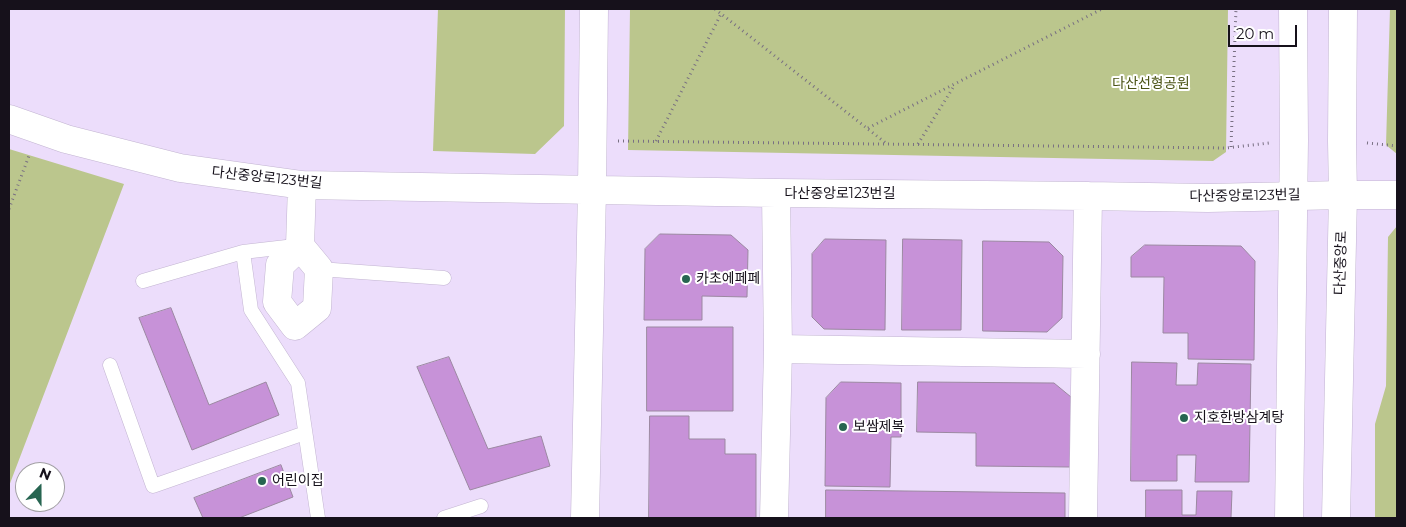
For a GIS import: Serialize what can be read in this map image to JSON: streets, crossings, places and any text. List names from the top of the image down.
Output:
{
  "streets": {
    "street": ["다산중앙로123번길", "다산중앙로"]
  },
  "crossings": [
    ["다산중앙로123번길", "다산중앙로"]
  ],
  "parks": ["다산선형공원"],
  "places": [
    "카초에페페",
    "지호한방삼계탕",
    "보쌈제복",
    "어린이집"
  ],
  "scale_bar": "20 m",
  "north": "top"
}
